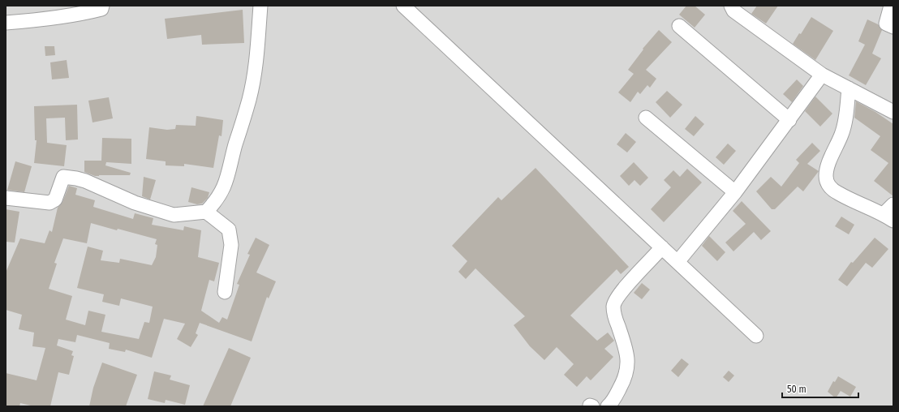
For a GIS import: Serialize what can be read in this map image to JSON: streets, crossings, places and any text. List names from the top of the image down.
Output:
{
  "scale_bar": "50 m"
}
